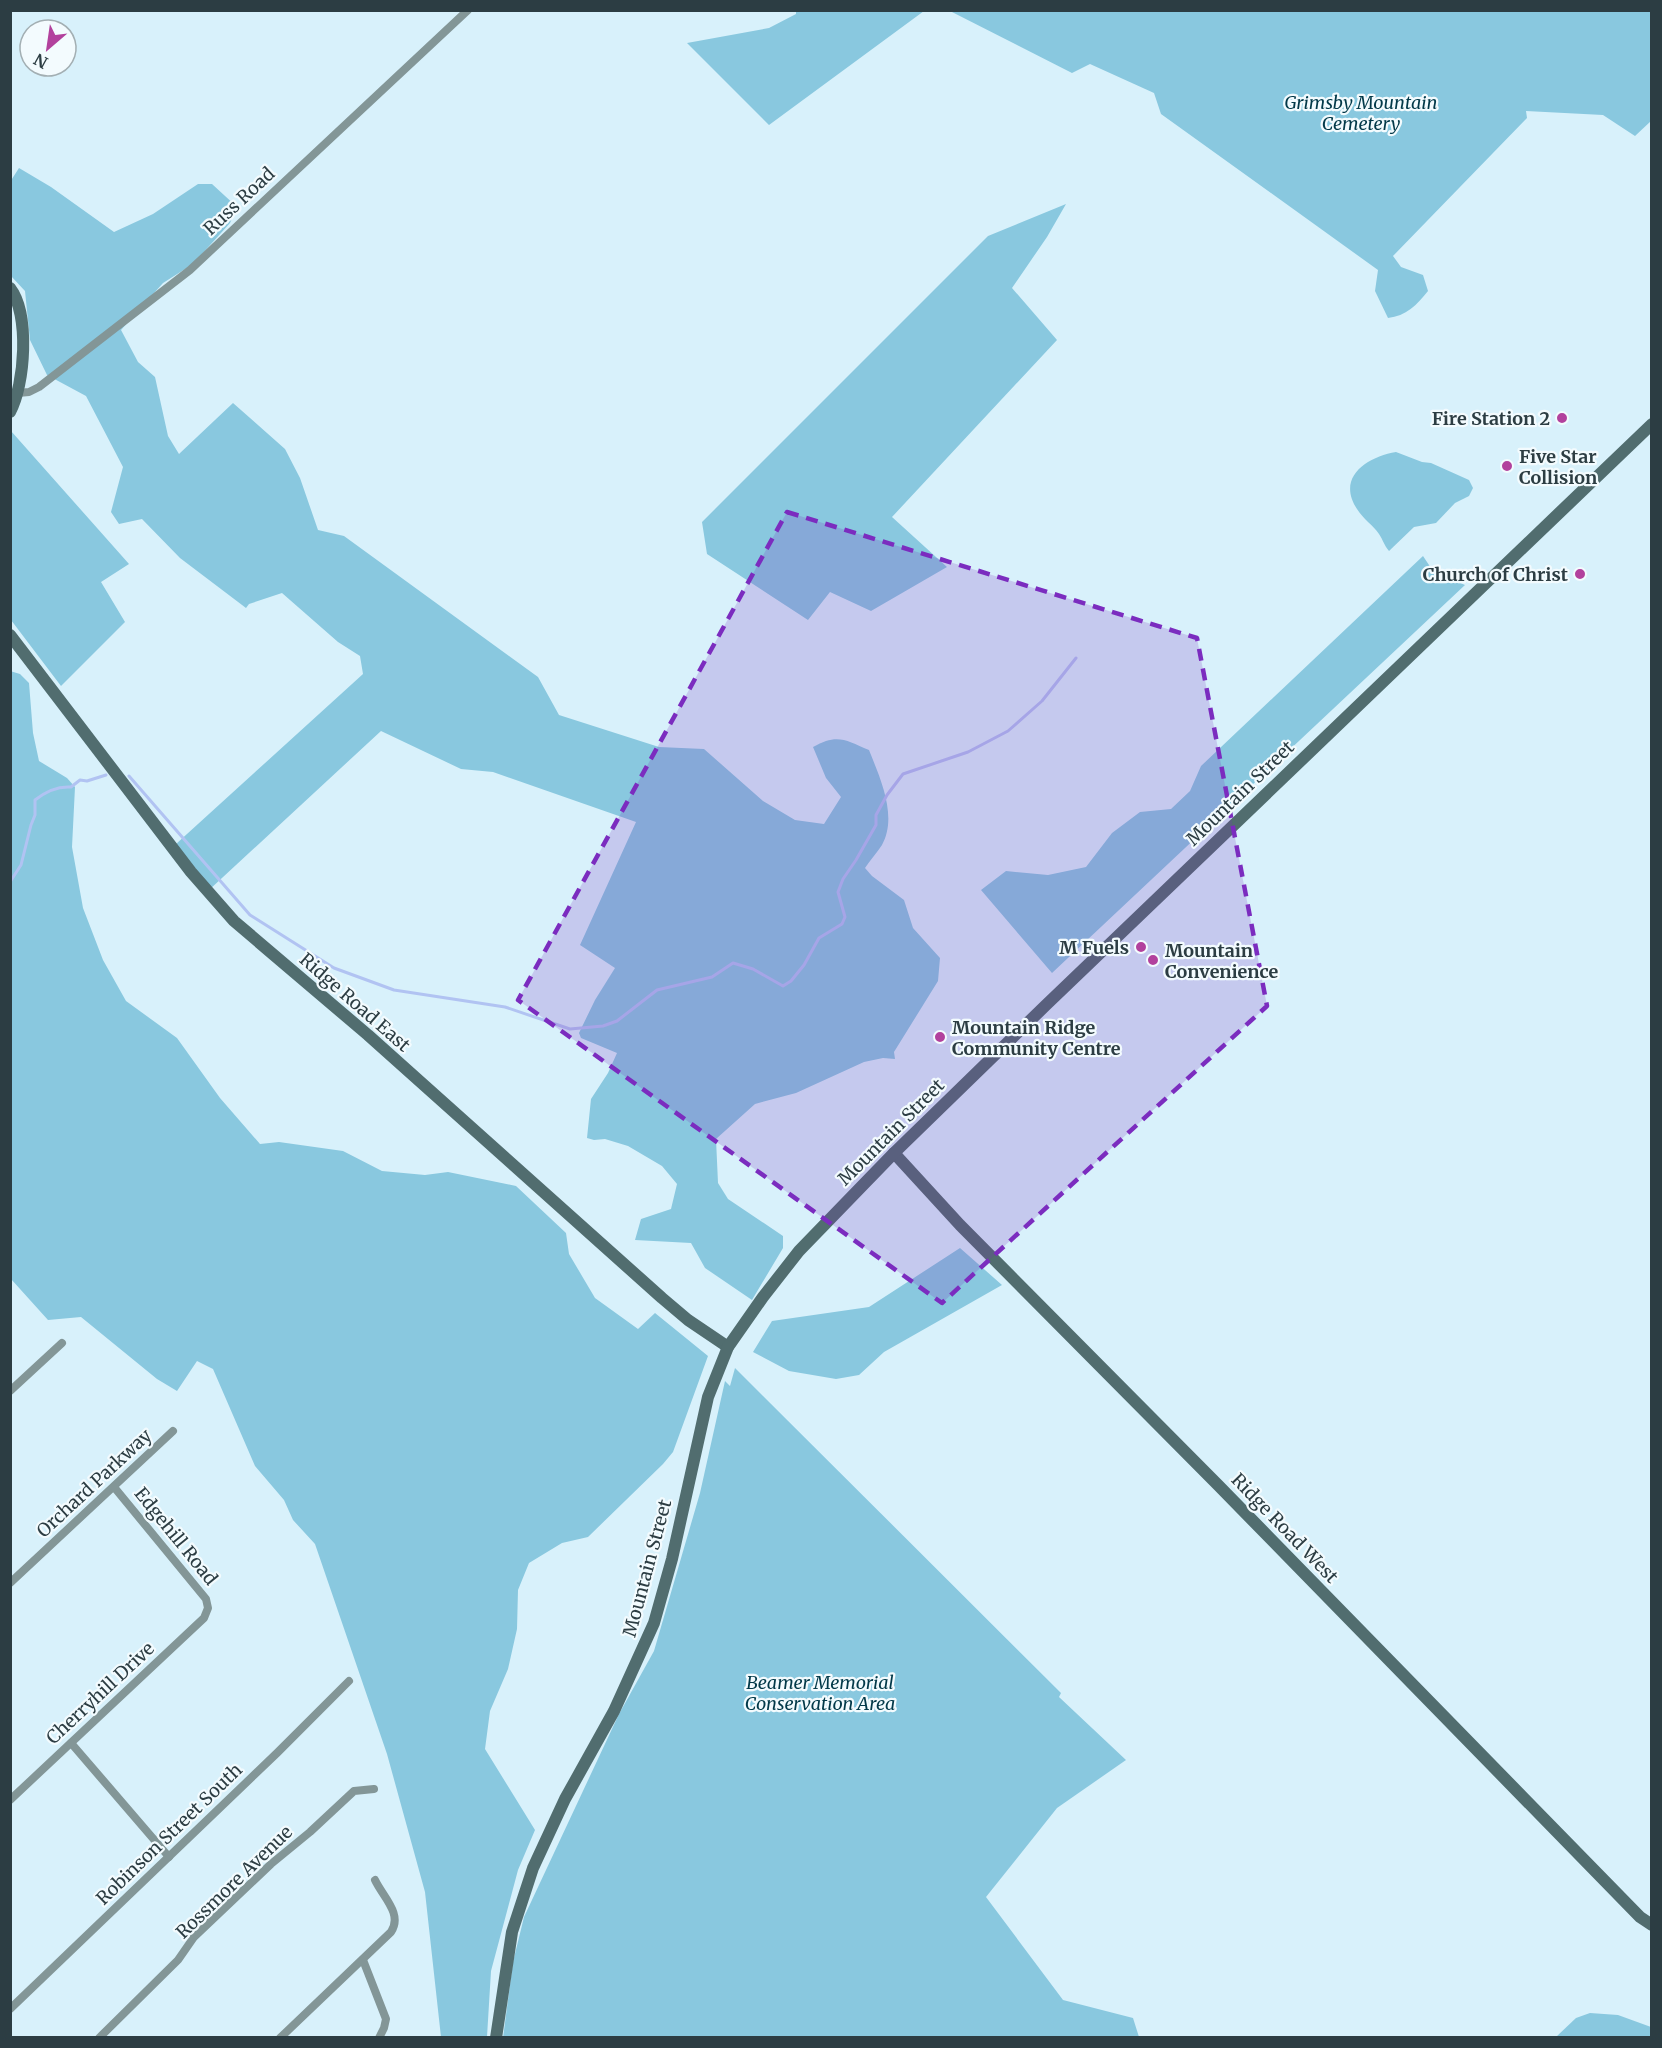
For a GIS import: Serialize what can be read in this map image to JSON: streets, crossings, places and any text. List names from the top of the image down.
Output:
{
  "streets": {
    "main road": ["Mountain Street", "Ridge Road East", "Ridge Road West"],
    "street": [
      "Russ Road",
      "Orchard Parkway",
      "Edgehill Road",
      "Cherryhill Drive",
      "Robinson Street South",
      "Rossmore Avenue"
    ]
  },
  "crossings": [
    ["Mountain Street", "Ridge Road East"],
    ["Mountain Street", "Ridge Road West"],
    ["Orchard Parkway", "Edgehill Road"],
    ["Edgehill Road", "Cherryhill Drive"]
  ],
  "parks": ["Grimsby Mountain Cemetery", "Beamer Memorial Conservation Area"],
  "places": [
    "Fire Station 2",
    "Five Star Collision",
    "Church of Christ",
    "M Fuels",
    "Mountain Convenience",
    "Mountain Ridge Community Centre"
  ],
  "north": "bottom left"
}
